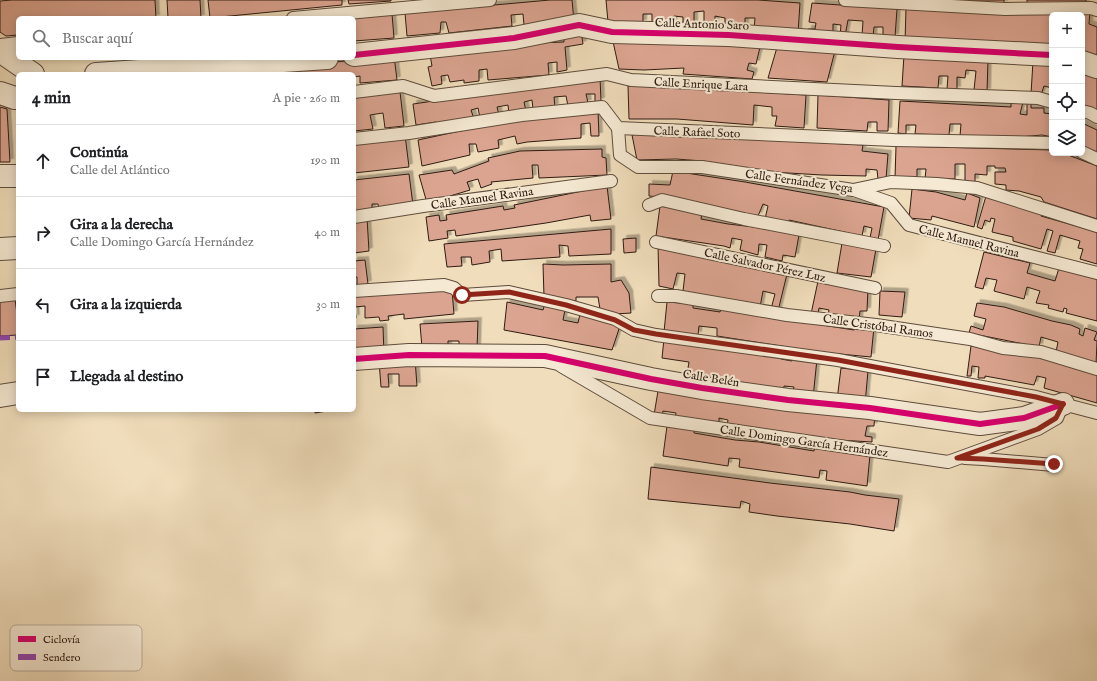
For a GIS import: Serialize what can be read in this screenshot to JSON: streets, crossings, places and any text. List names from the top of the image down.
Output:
{
  "streets": {
    "street": ["Calle Antonio Saro", "Calle Belén"],
    "lane": [
      "Calle Enrique Lara",
      "Calle Rafael Soto",
      "Calle Fernández Vega",
      "Calle Manuel Ravina",
      "Calle Salvador Pérez Luz",
      "Calle Cristóbal Ramos",
      "Calle Domingo García Hernández"
    ]
  },
  "crossings": [
    ["Calle Rafael Soto", "Calle Fernández Vega"],
    ["Calle Fernández Vega", "Calle Manuel Ravina"],
    ["Calle Belén", "Calle Domingo García Hernández"]
  ],
  "legend": ["Ciclovía", "Sendero"],
  "page": {
    "map_buttons": ["+", "−"],
    "search": "Buscar aquí",
    "heading": ["4 min", "A pie · 260 m"],
    "list": [
      ["Continúa", "Calle del Atlántico", "190 m"],
      ["Gira a la derecha", "Calle Domingo García Hernández", "40 m"],
      ["Gira a la izquierda", "30 m"],
      "Llegada al destino"
    ]
  }
}
